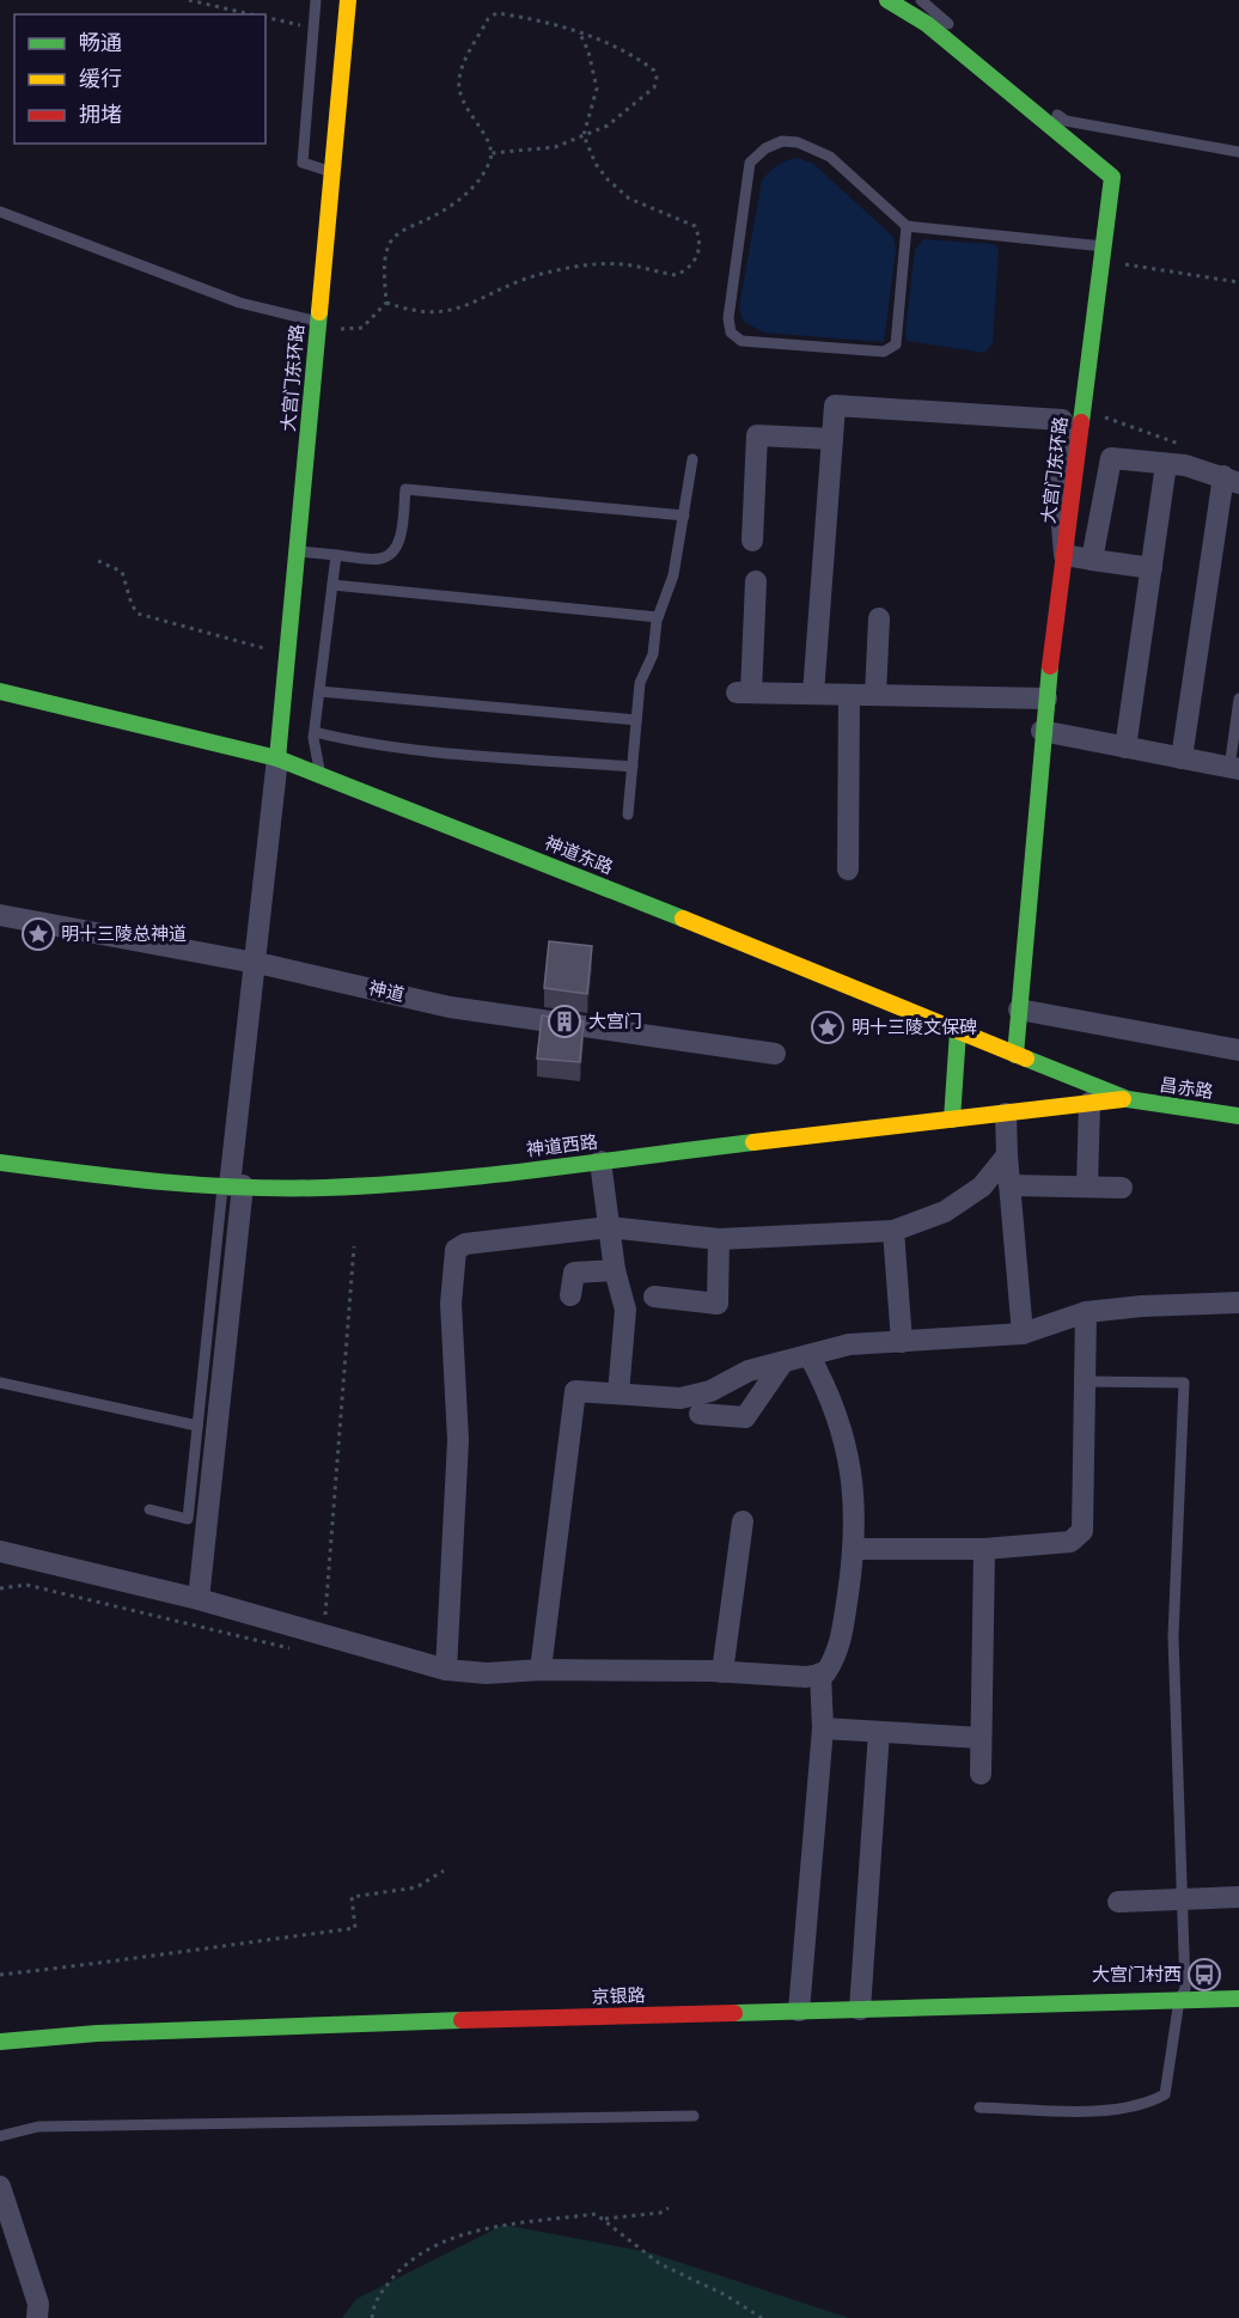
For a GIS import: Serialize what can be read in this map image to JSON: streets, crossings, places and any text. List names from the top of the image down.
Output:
{
  "streets": {
    "main road": [
      "大宫门东环路",
      "神道东路",
      "昌赤路",
      "神道西路",
      "京银路"
    ],
    "street": ["神道"]
  },
  "crossings": [
    ["大宫门东环路", "神道东路"],
    ["神道东路", "昌赤路"],
    ["神道东路", "神道西路"],
    ["昌赤路", "神道西路"]
  ],
  "places": {
    "place": ["明十三陵总神道", "明十三陵文保碑"],
    "building": ["大宫门"],
    "bus stop": ["大宫门村西"]
  },
  "legend": ["畅通", "缓行", "拥堵"]
}
